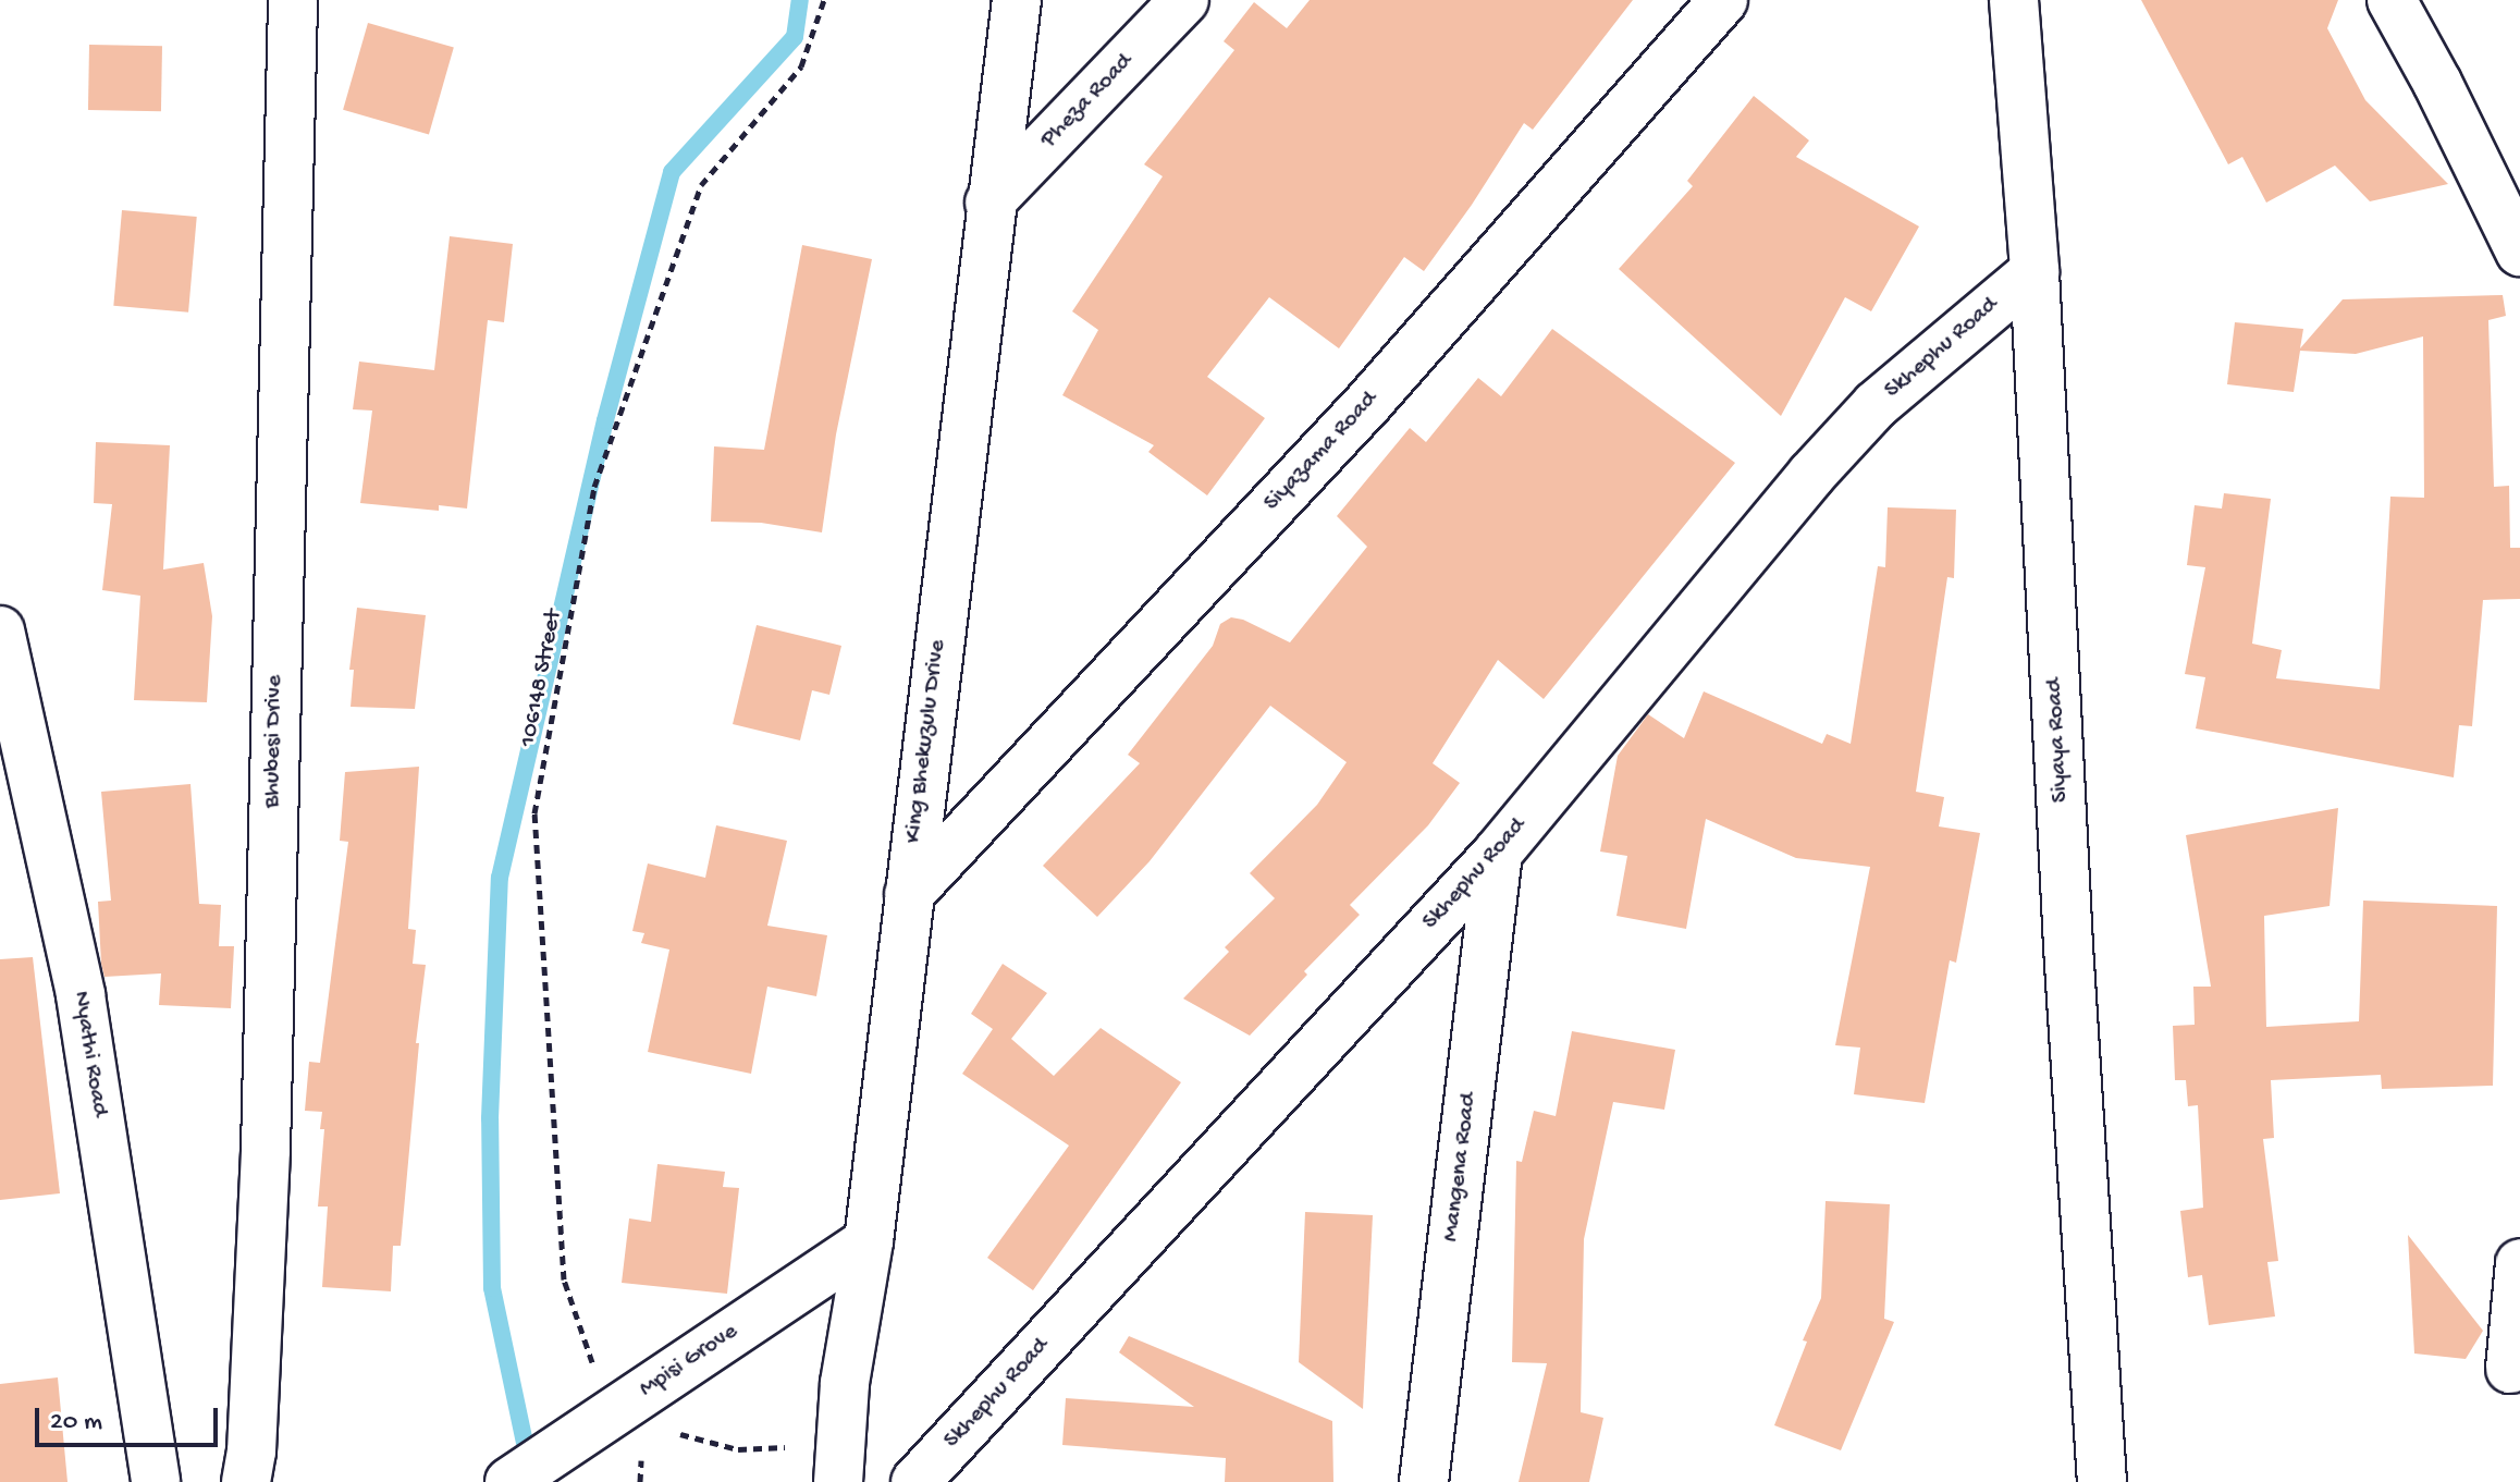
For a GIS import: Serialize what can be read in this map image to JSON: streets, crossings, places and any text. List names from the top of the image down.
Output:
{
  "streets": {
    "street": [
      "Pheza Road",
      "Skhephu Road",
      "Siyazama Road",
      "Siyaya Road",
      "Bhubesi Drive",
      "King Bhekuzulu Drive",
      "Nyathi Road",
      "Mangena Road",
      "Mpisi Grove"
    ],
    "path": ["106148 Street"]
  },
  "crossings": [
    ["Pheza Road", "King Bhekuzulu Drive"],
    ["Skhephu Road", "Siyaya Road"],
    ["Skhephu Road", "Mangena Road"],
    ["Siyazama Road", "King Bhekuzulu Drive"],
    ["106148 Street", "Mpisi Grove"],
    ["King Bhekuzulu Drive", "Mpisi Grove"]
  ],
  "scale_bar": "20 m"
}
